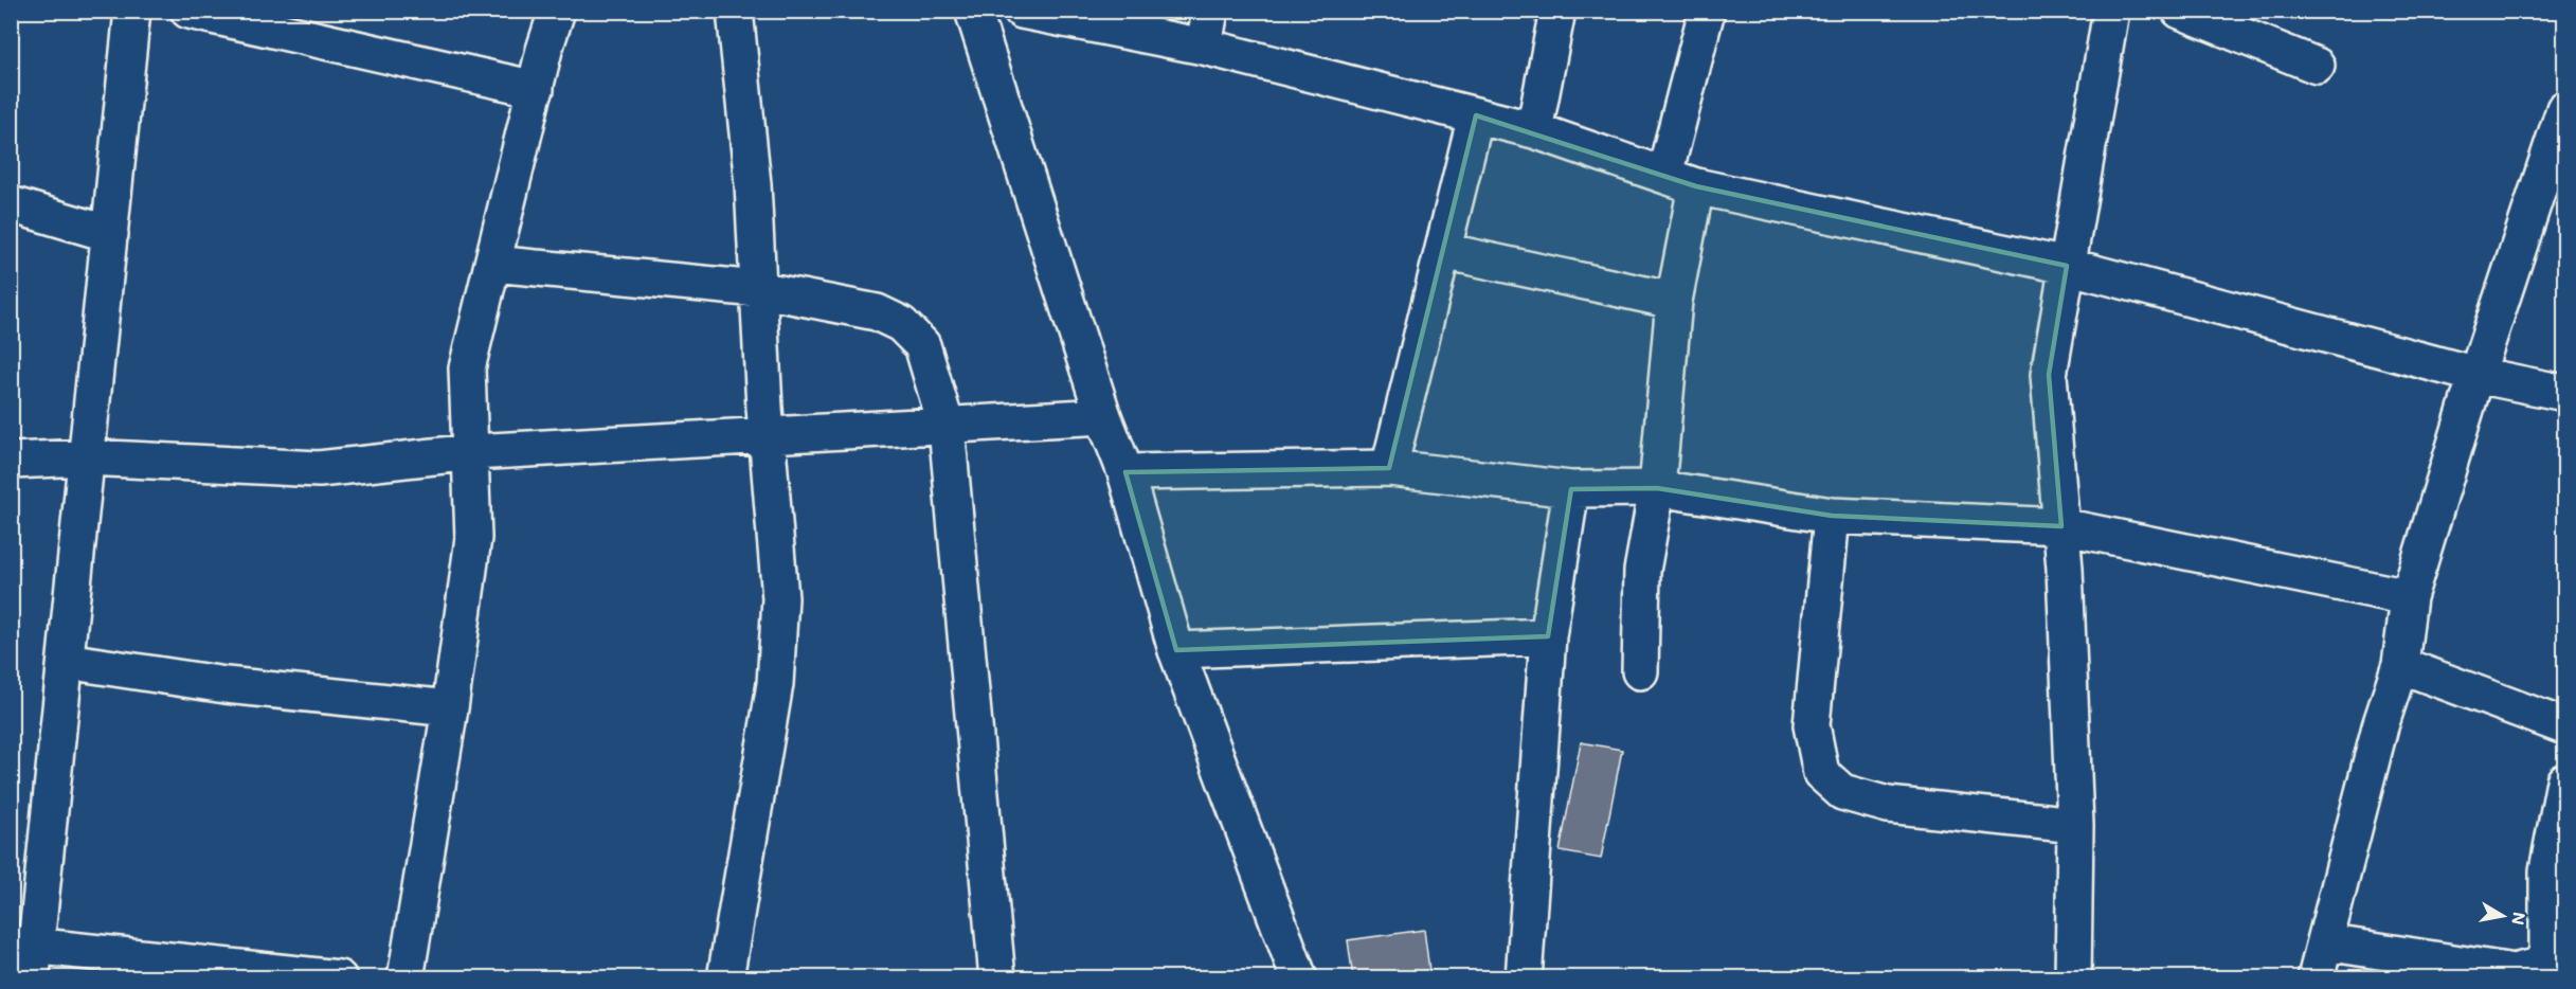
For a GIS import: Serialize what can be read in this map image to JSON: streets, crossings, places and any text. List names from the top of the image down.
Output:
{
  "north": "right"
}
